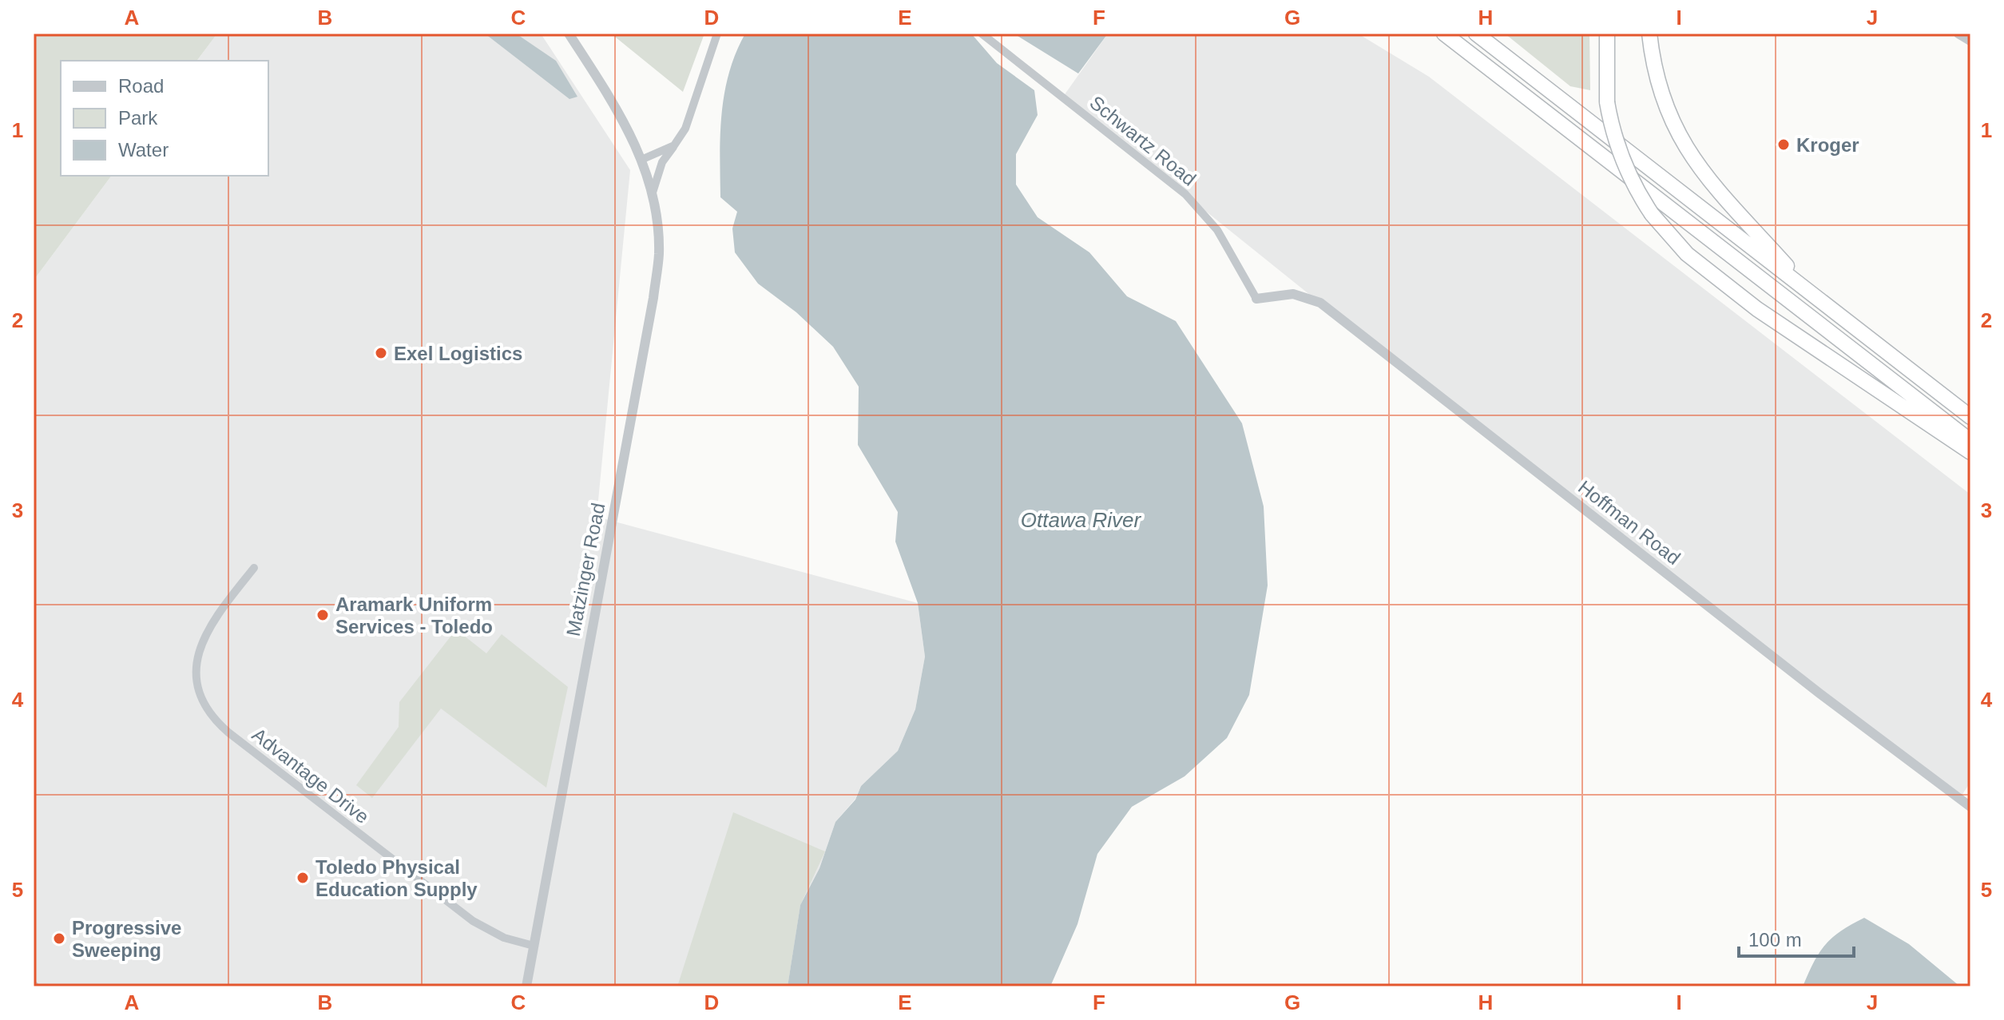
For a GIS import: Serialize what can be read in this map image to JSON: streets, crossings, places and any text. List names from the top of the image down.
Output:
{
  "streets": {
    "street": [
      "Schwartz Road",
      "Hoffman Road",
      "Matzinger Road",
      "Advantage Drive"
    ]
  },
  "crossings": [
    ["Schwartz Road", "Hoffman Road"],
    ["Matzinger Road", "Advantage Drive"]
  ],
  "water": ["Ottawa River"],
  "places": [
    "Kroger",
    "Exel Logistics",
    "Aramark Uniform Services - Toledo",
    "Toledo Physical Education Supply",
    "Progressive Sweeping"
  ],
  "legend": ["Road", "Park", "Water"],
  "scale_bar": "100 m",
  "grid": {
    "columns": [
      "A",
      "B",
      "C",
      "D",
      "E",
      "F",
      "G",
      "H",
      "I",
      "J"
    ],
    "rows": [
      "1",
      "2",
      "3",
      "4",
      "5"
    ]
  }
}
